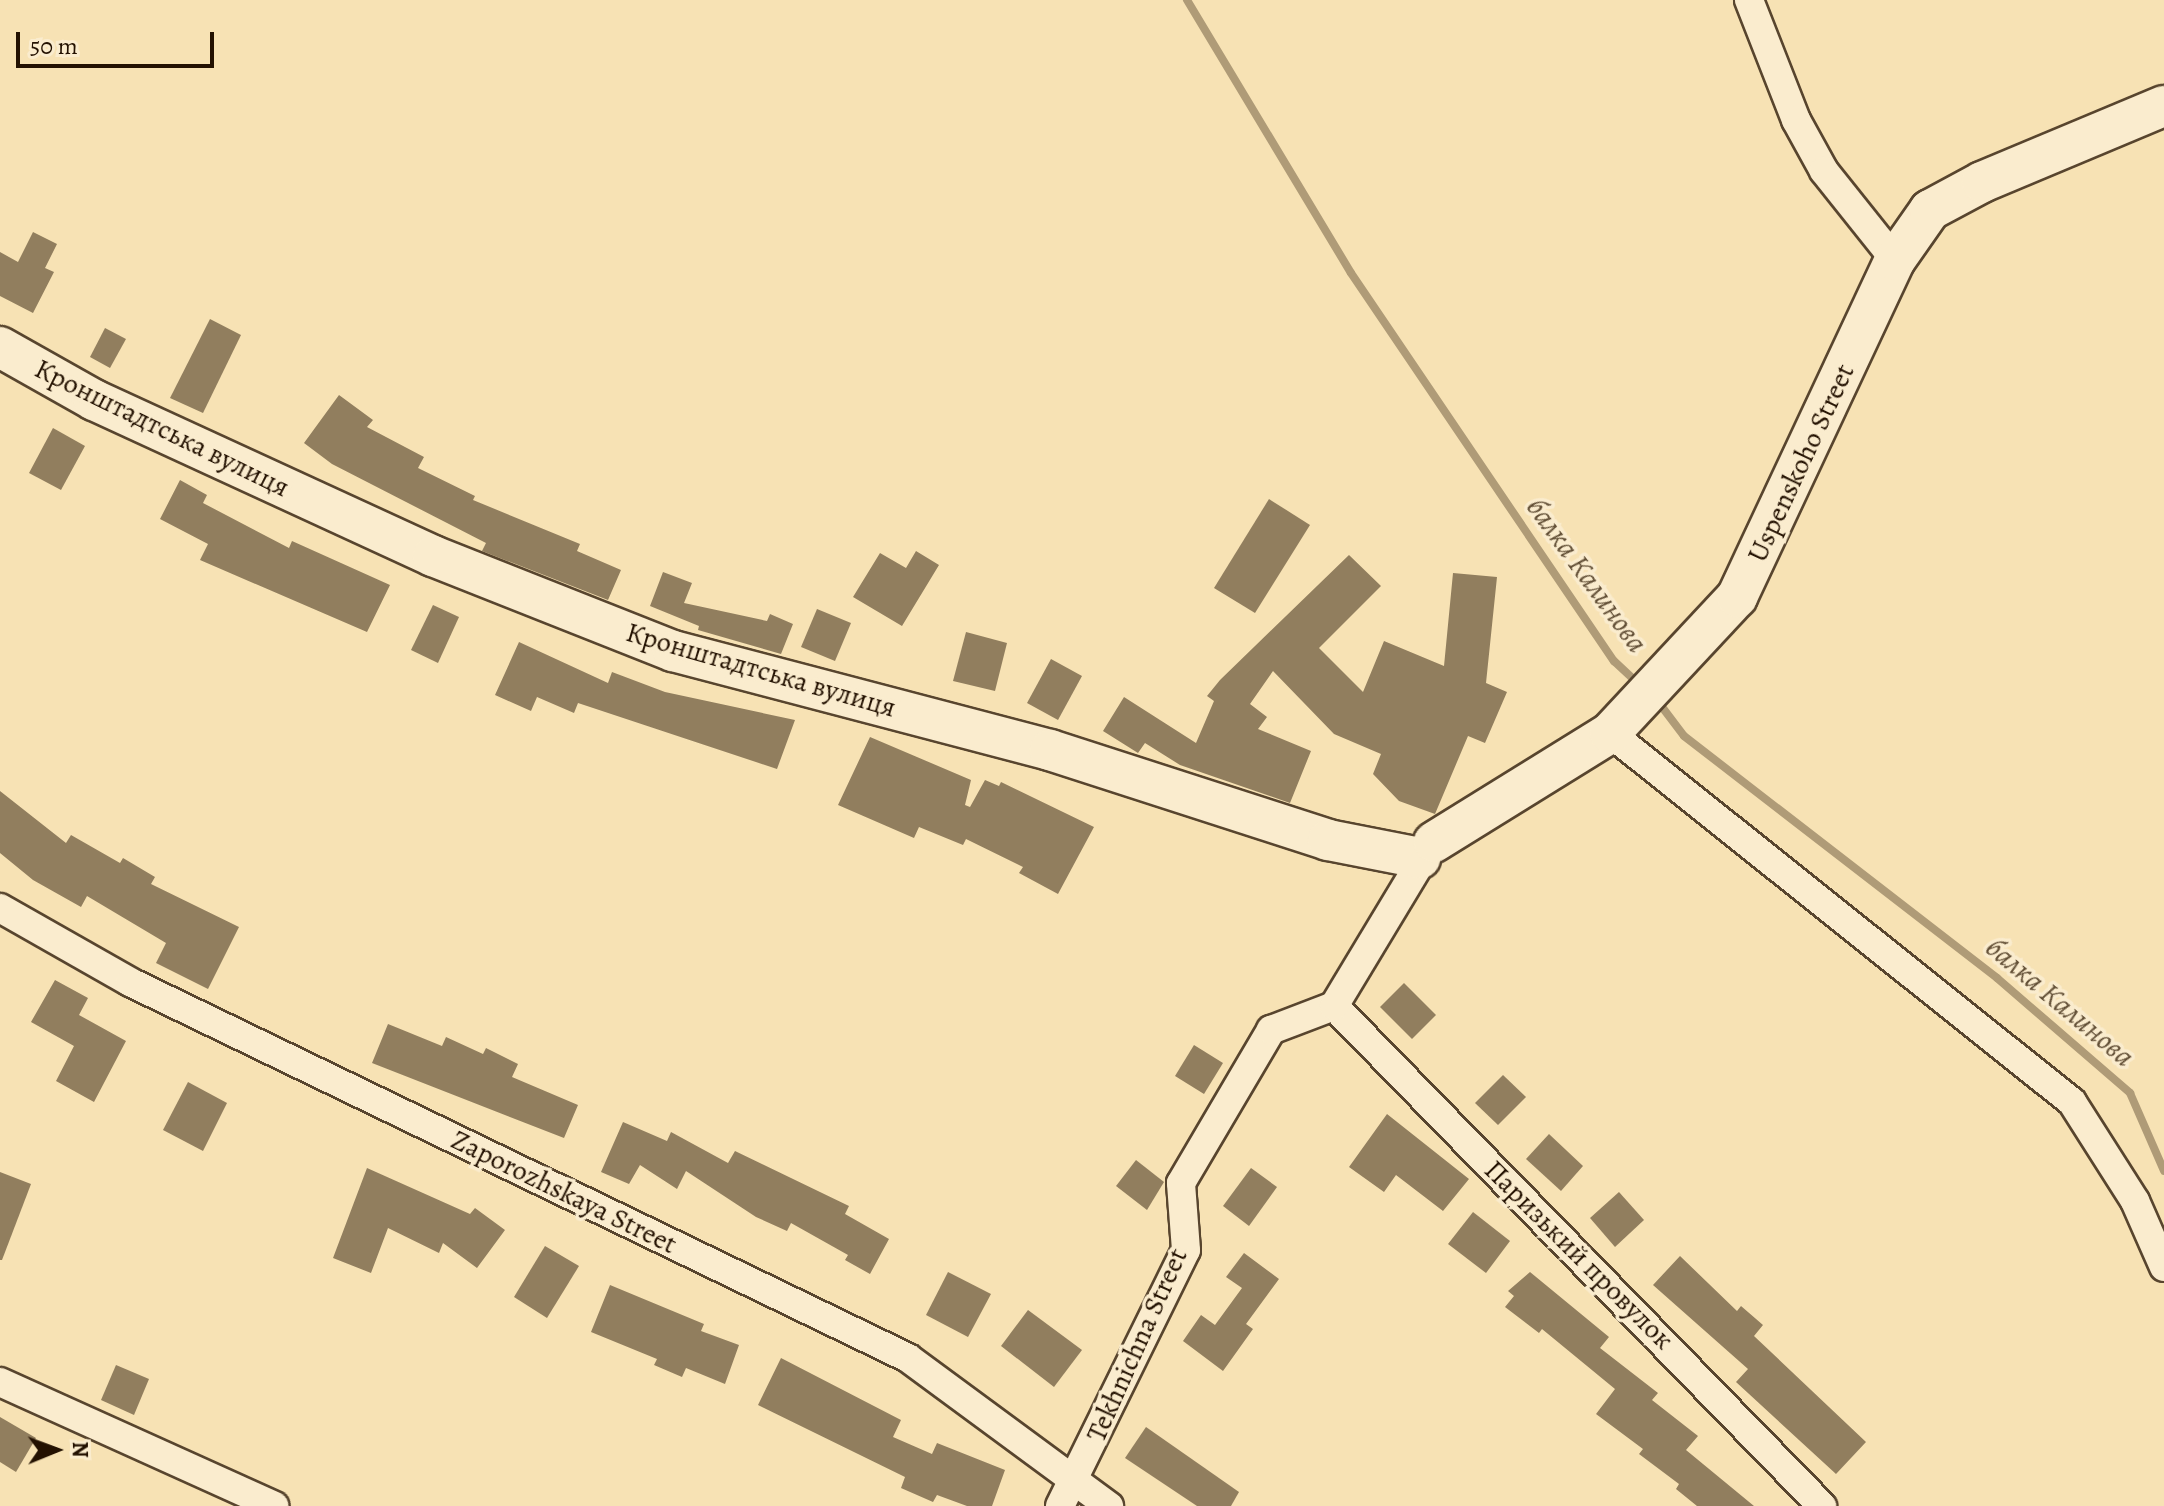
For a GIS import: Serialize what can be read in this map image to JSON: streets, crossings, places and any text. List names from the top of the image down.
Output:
{
  "streets": {
    "street": [
      "Кронштадтська вулиця",
      "Uspenskoho Street",
      "Zaporozhskaya Street",
      "Паризький провулок",
      "Tekhnichna Street"
    ]
  },
  "crossings": [
    ["Кронштадтська вулиця", "Uspenskoho Street"],
    ["Zaporozhskaya Street", "Tekhnichna Street"],
    ["Паризький провулок", "Tekhnichna Street"]
  ],
  "water": ["балка Калинова"],
  "scale_bar": "50 m",
  "north": "right"
}
